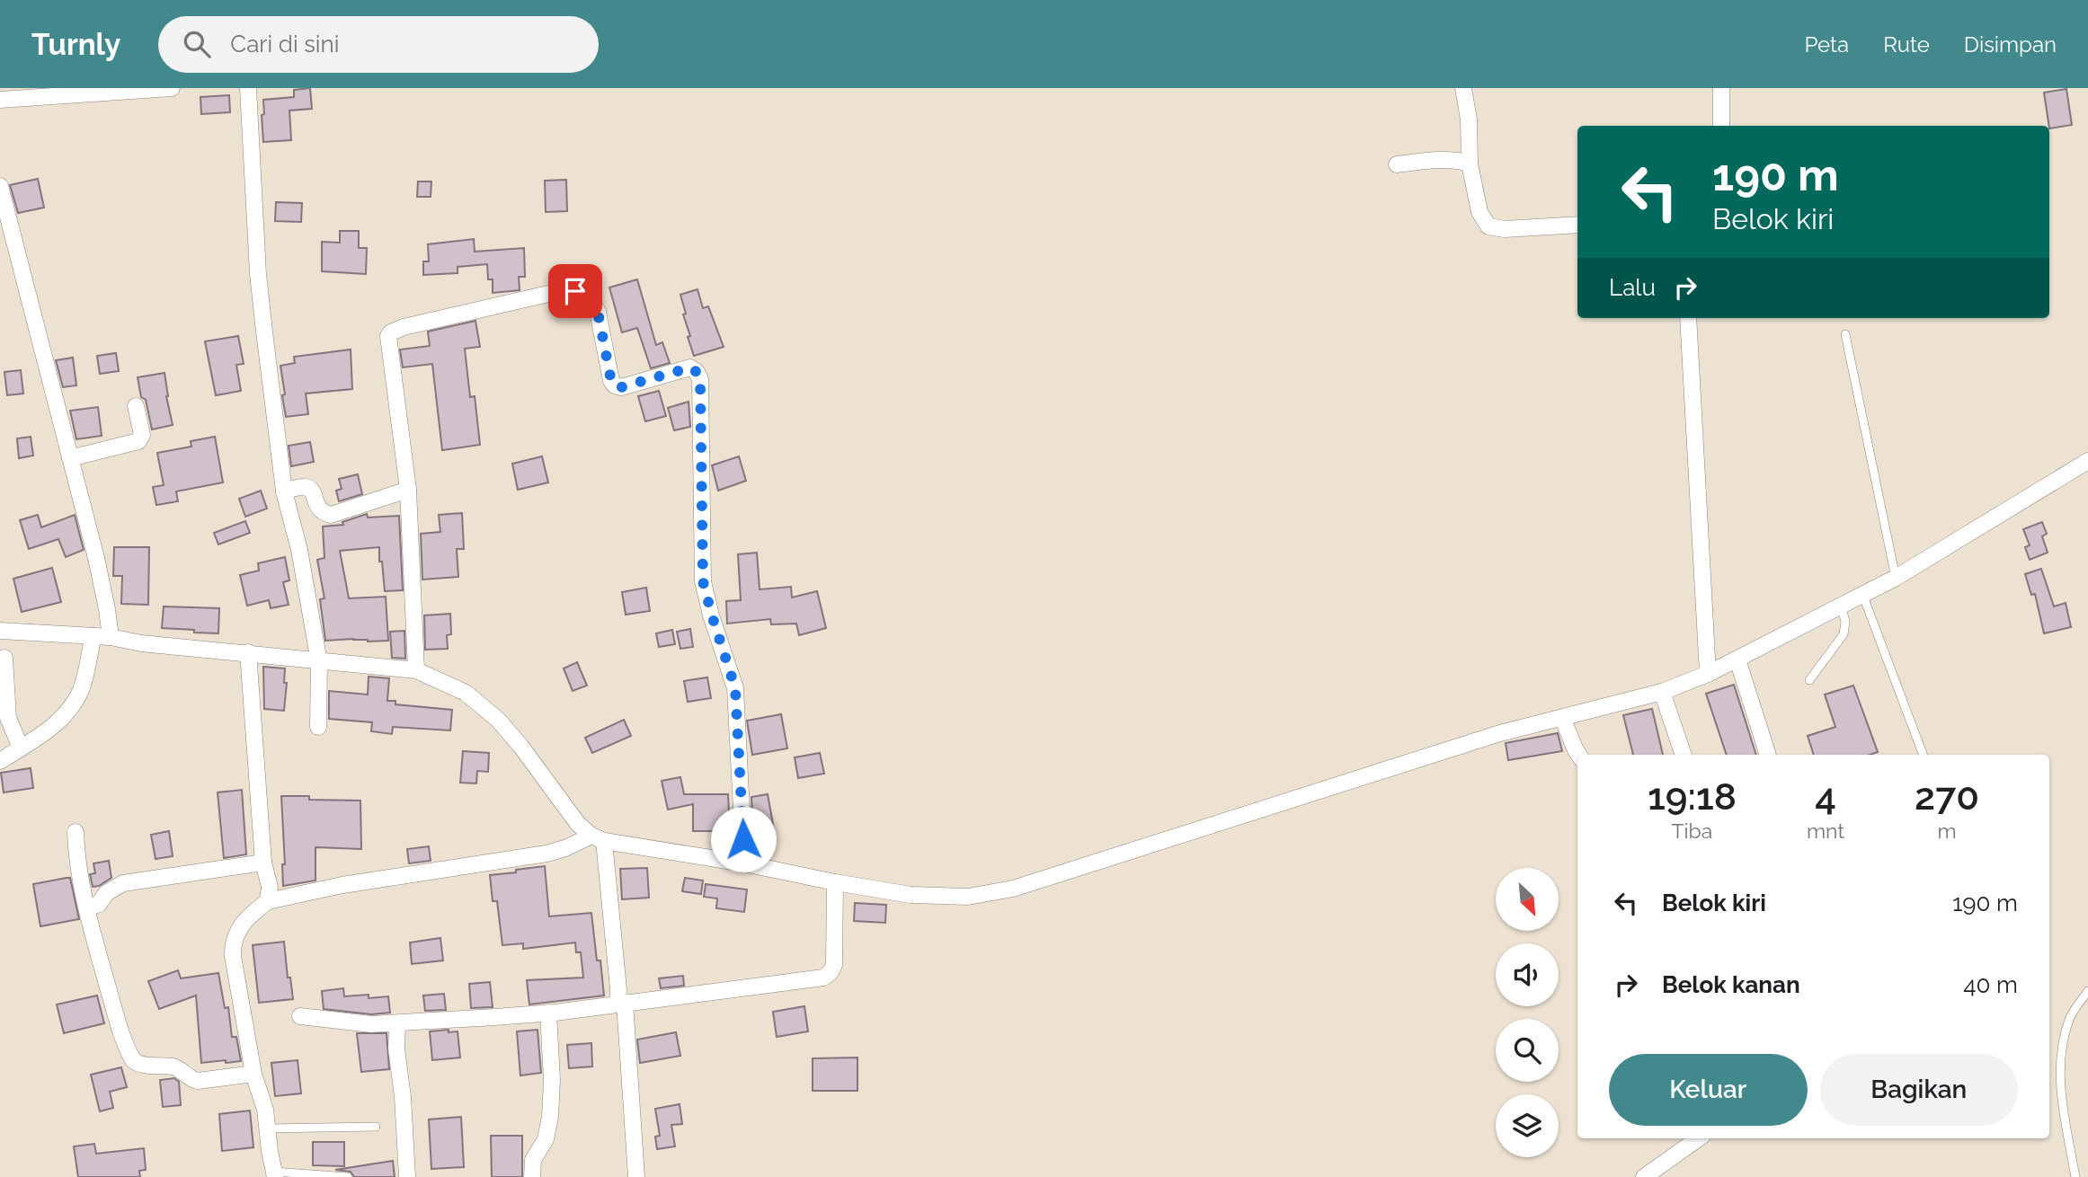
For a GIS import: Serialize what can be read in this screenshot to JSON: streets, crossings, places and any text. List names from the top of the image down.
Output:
{
  "north": "bottom right",
  "page": {
    "header": "Turnly",
    "search": "Cari di sini",
    "nav": ["Peta", "Rute", "Disimpan"],
    "turn": ["190 m", "Belok kiri"],
    "then": "Lalu",
    "eta": [
      "19:18",
      "Tiba",
      "4",
      "mnt",
      "270",
      "m"
    ],
    "list": [
      {
        "name": "Belok kiri",
        "value": "190 m"
      },
      {
        "name": "Belok kanan",
        "value": "40 m"
      }
    ],
    "buttons": ["Keluar", "Bagikan"]
  }
}
